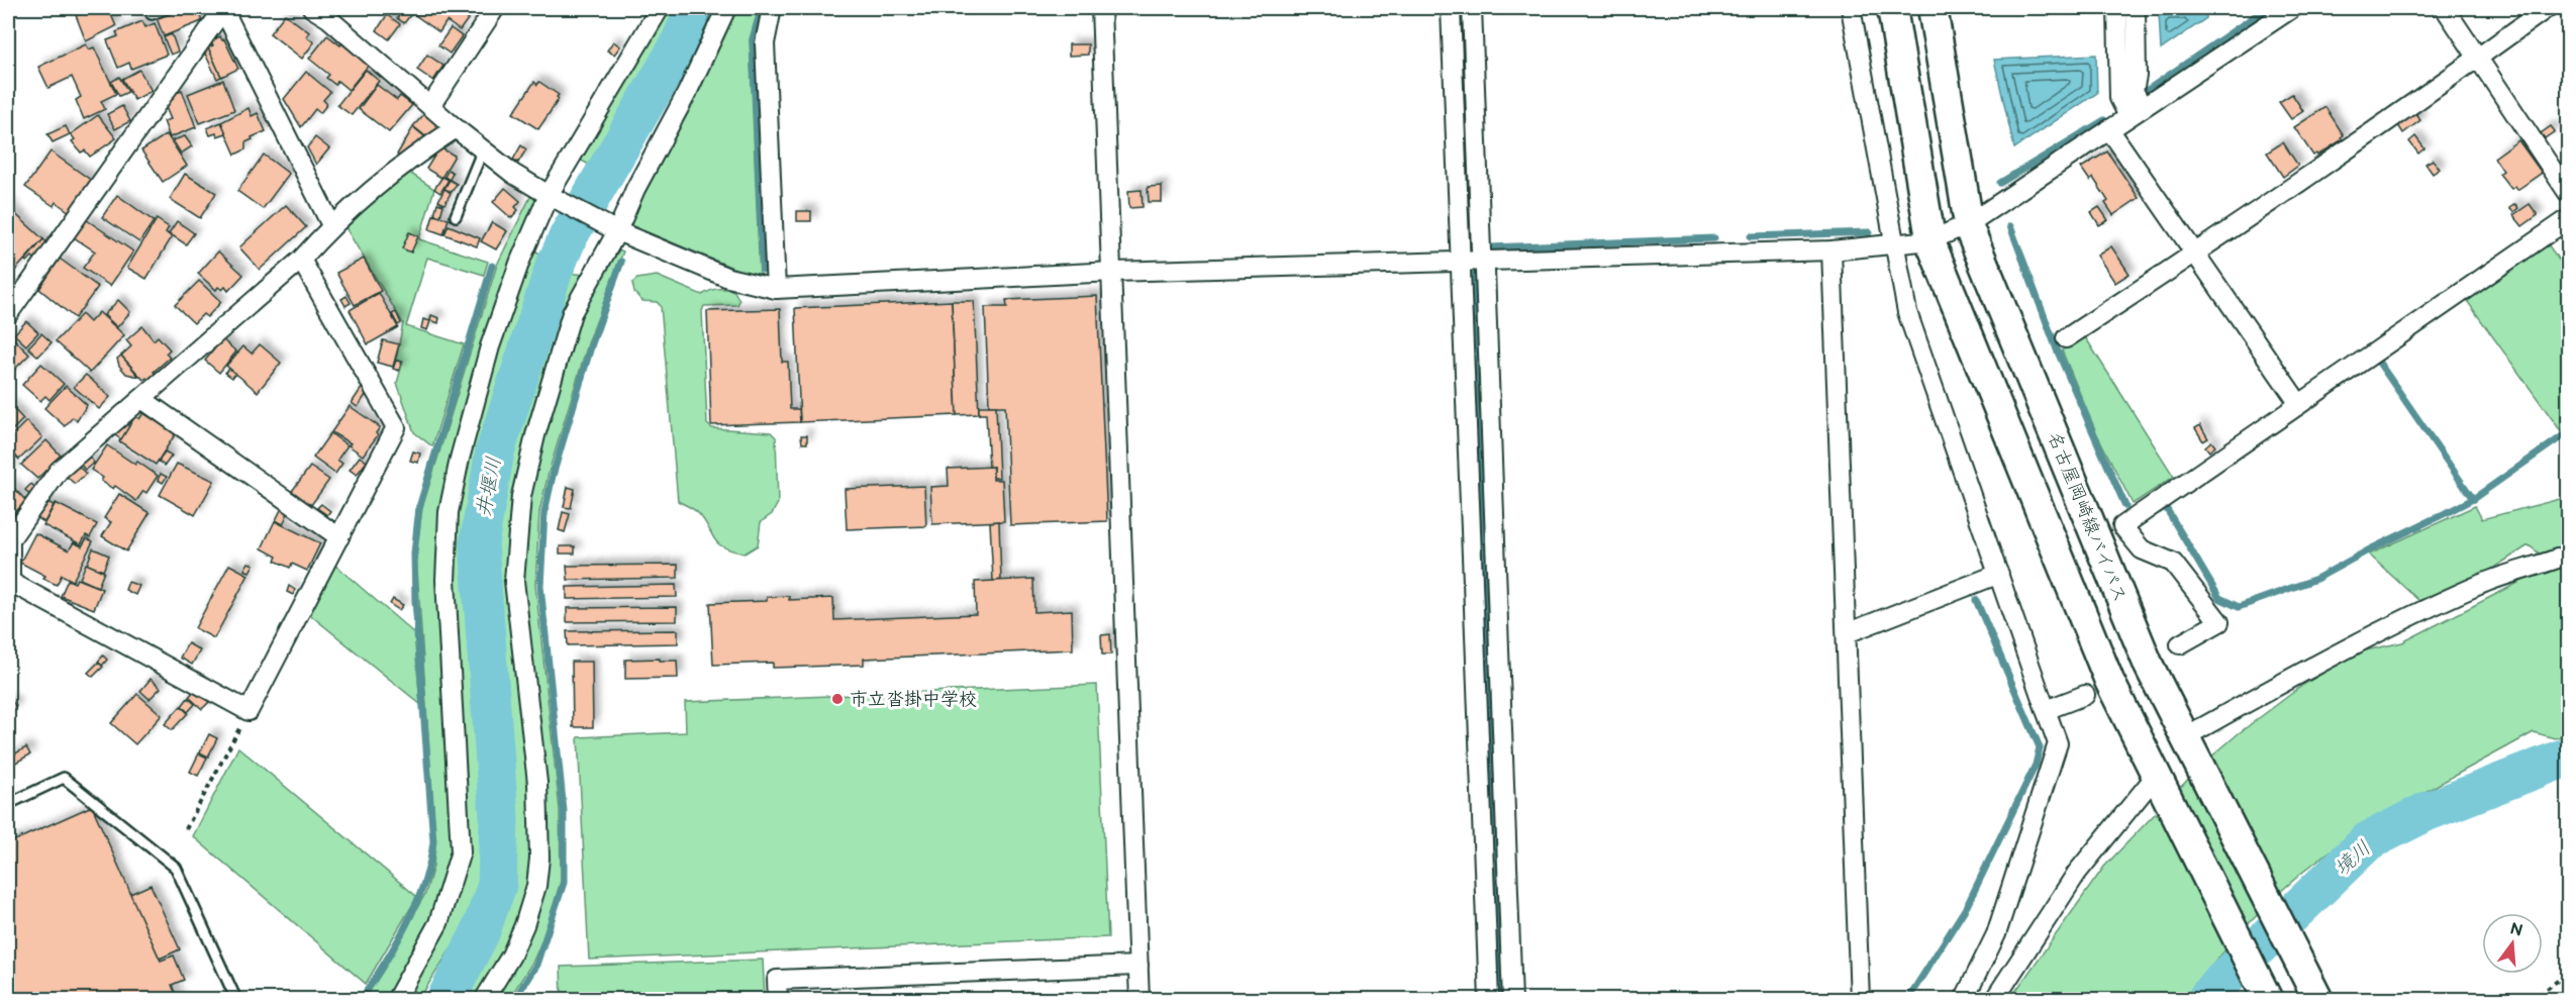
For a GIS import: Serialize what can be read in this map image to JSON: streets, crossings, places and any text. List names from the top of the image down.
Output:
{
  "streets": {
    "main road": ["名古屋岡崎線バイパス"]
  },
  "water": ["井堰川", "境川"],
  "places": ["市立沓掛中学校"],
  "north": "top"
}
